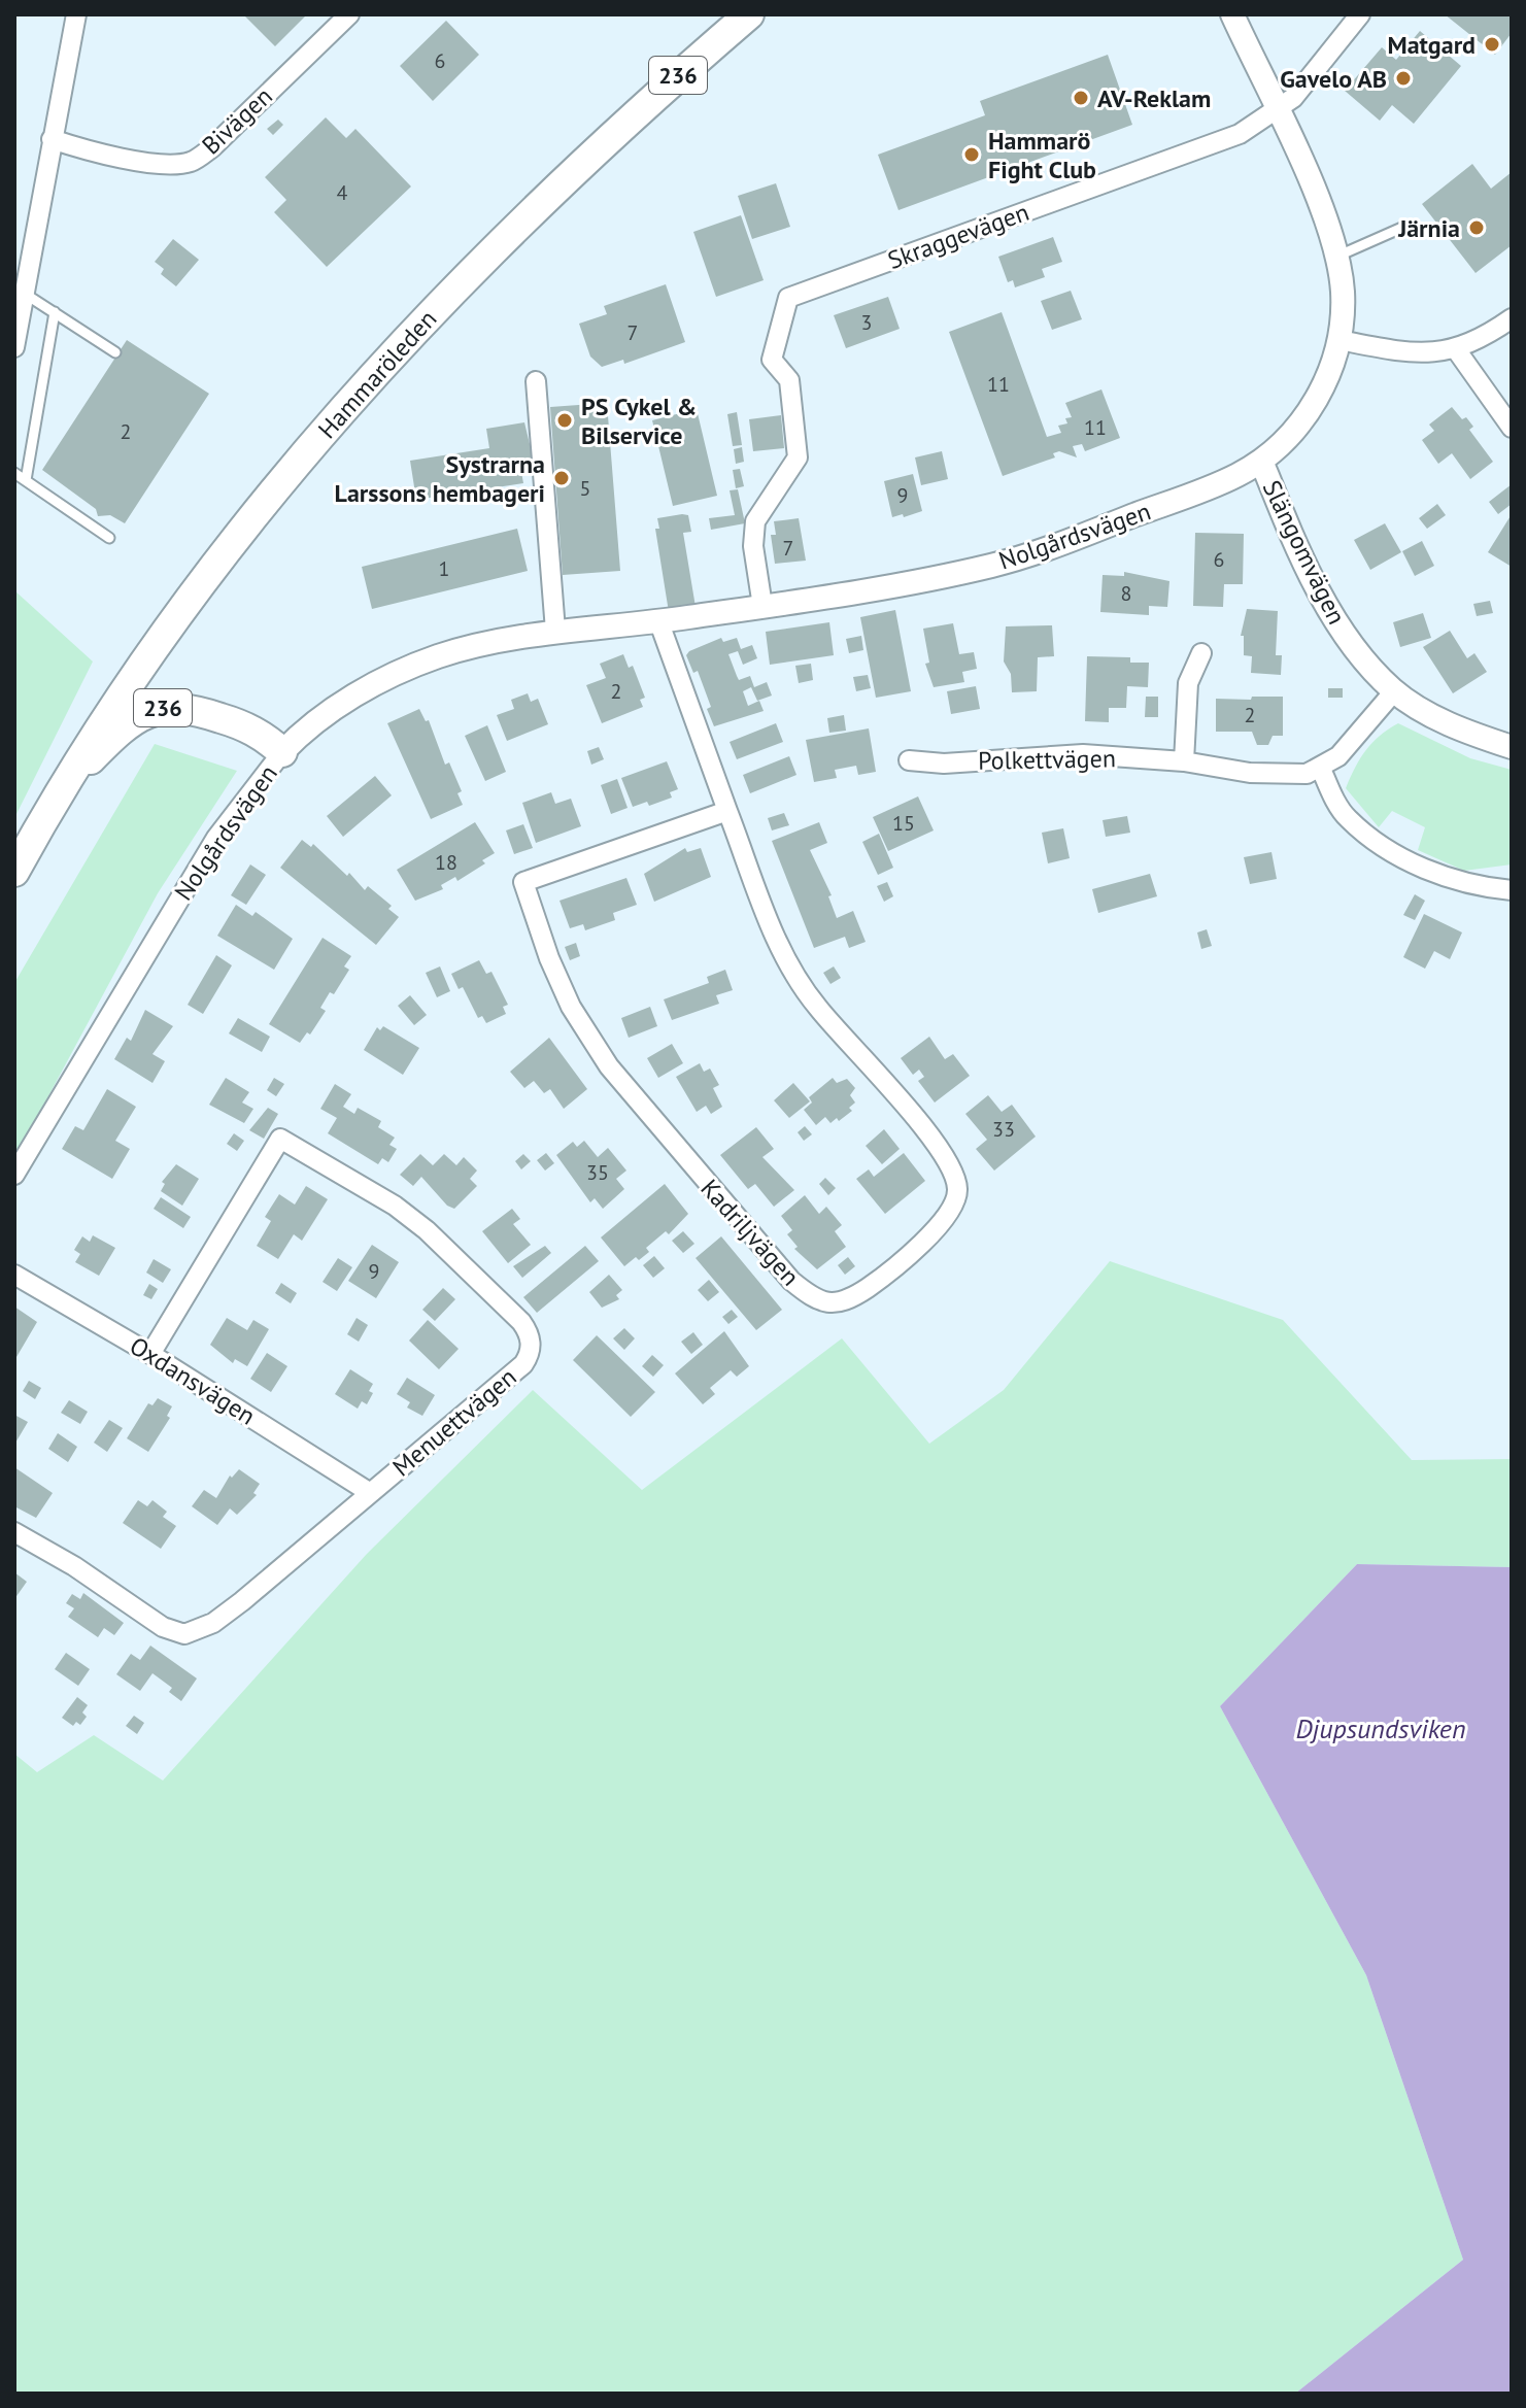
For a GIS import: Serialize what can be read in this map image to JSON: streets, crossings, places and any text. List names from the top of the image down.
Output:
{
  "streets": {
    "main road": ["236", "Hammaröleden"],
    "street": [
      "Bivägen",
      "Skraggevägen",
      "Nolgårdsvägen",
      "Slängomvägen",
      "Polkettvägen",
      "Kadriljvägen",
      "Oxdansvägen",
      "Menuettvägen"
    ]
  },
  "crossings": [
    ["236", "Hammaröleden"],
    ["236", "Nolgårdsvägen"],
    ["Skraggevägen", "Nolgårdsvägen"],
    ["Nolgårdsvägen", "Slängomvägen"],
    ["Nolgårdsvägen", "Kadriljvägen"],
    ["Oxdansvägen", "Menuettvägen"]
  ],
  "water": ["Djupsundsviken"],
  "places": [
    "Matgard",
    "Gavelo AB",
    "AV-Reklam",
    "Hammarö Fight Club",
    "Järnia",
    "PS Cykel & Bilservice",
    "Systrarna Larssons hembageri"
  ],
  "house_numbers": [
    "6",
    "4",
    "3",
    "7",
    "11",
    "11",
    "2",
    "5",
    "9",
    "7",
    "6",
    "1",
    "8",
    "2",
    "2",
    "15",
    "18",
    "33",
    "35",
    "9"
  ]
}
